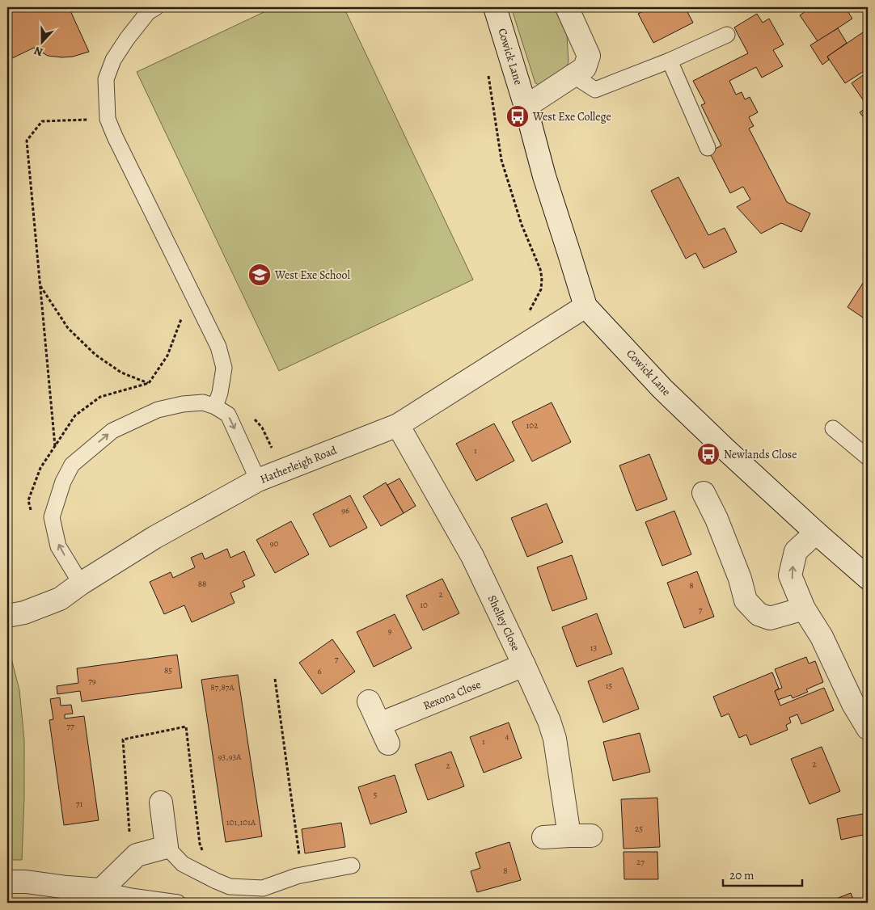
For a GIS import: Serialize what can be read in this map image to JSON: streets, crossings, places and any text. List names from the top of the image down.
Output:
{
  "streets": {
    "street": [
      "Cowick Lane",
      "Hatherleigh Road",
      "Shelley Close",
      "Rexona Close"
    ]
  },
  "crossings": [
    ["Cowick Lane", "Hatherleigh Road"],
    ["Hatherleigh Road", "Shelley Close"],
    ["Shelley Close", "Rexona Close"]
  ],
  "places": {
    "bus stop": ["West Exe College", "Newlands Close"],
    "school or university": ["West Exe School"]
  },
  "house_numbers": [
    "102",
    "1",
    "96",
    "90",
    "88",
    "8",
    "2",
    "10",
    "7",
    "9",
    "13",
    "7",
    "85",
    "6",
    "79",
    "15",
    "87,87A",
    "77",
    "4",
    "1",
    "93,93A",
    "2",
    "2",
    "5",
    "71",
    "101,101A",
    "25",
    "27",
    "8"
  ],
  "scale_bar": "20 m",
  "north": "bottom"
}
